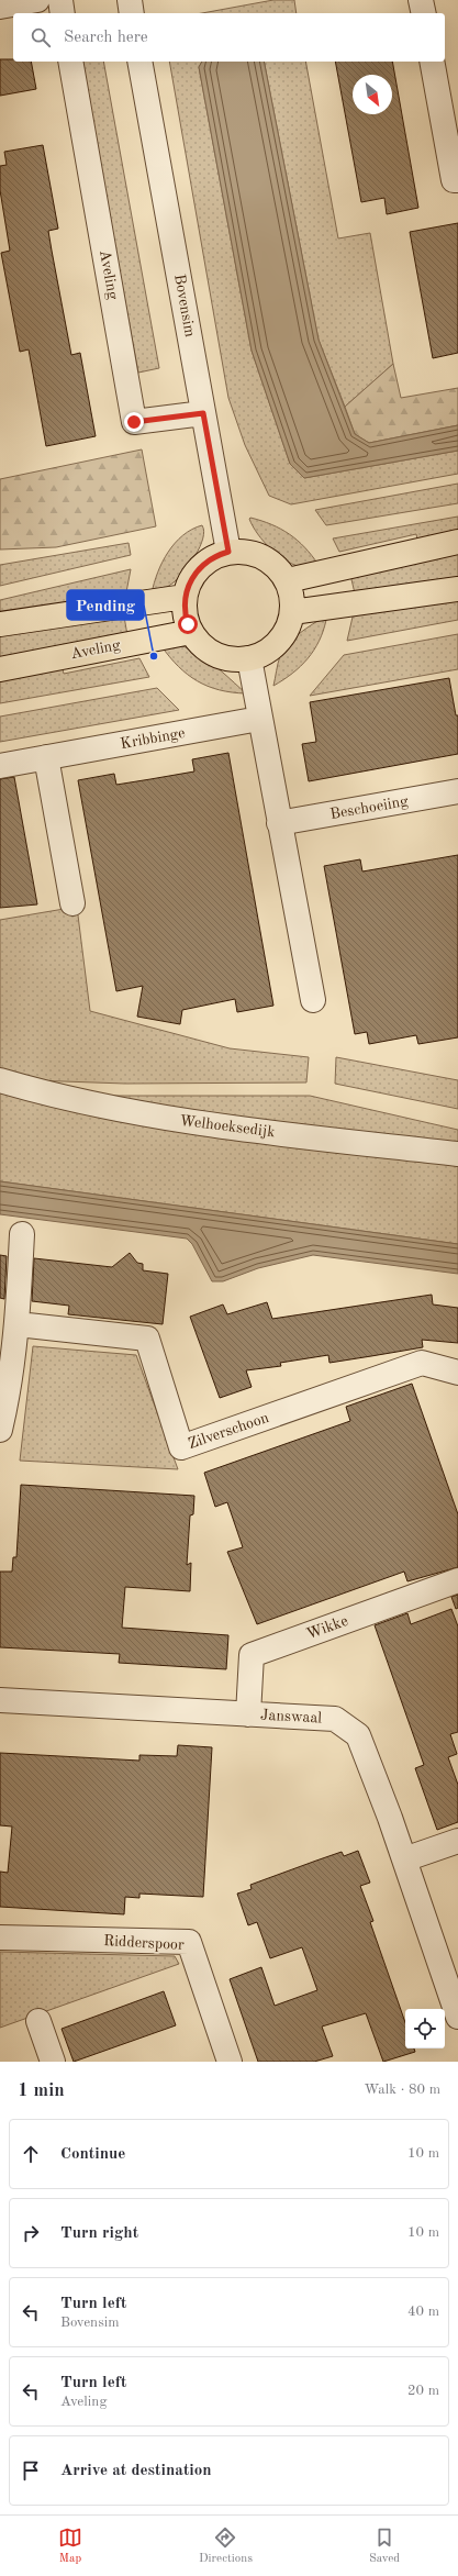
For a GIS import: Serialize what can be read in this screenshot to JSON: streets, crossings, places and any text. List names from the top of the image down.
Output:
{
  "streets": {
    "main road": ["Aveling"],
    "street": [
      "Bovensim",
      "Kribbinge",
      "Beschoeiing",
      "Welhoeksedijk",
      "Zilverschoon",
      "Wikke",
      "Janswaal",
      "Ridderspoor"
    ]
  },
  "crossings": [
    ["Aveling", "Bovensim"],
    ["Wikke", "Janswaal"]
  ],
  "places": ["Pending"],
  "north": "bottom right",
  "page": {
    "search": "Search here",
    "heading": ["1 min", "Walk · 80 m"],
    "list": [
      ["Continue", "10 m"],
      ["Turn right", "10 m"],
      ["Turn left", "Bovensim", "40 m"],
      ["Turn left", "Aveling", "20 m"],
      "Arrive at destination"
    ],
    "nav": ["Map", "Directions", "Saved"]
  }
}
